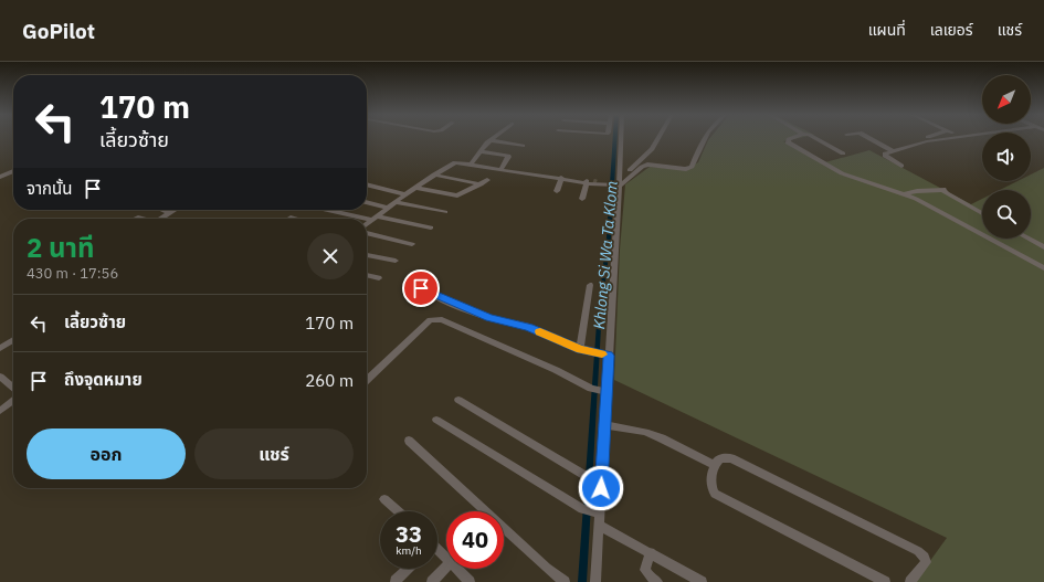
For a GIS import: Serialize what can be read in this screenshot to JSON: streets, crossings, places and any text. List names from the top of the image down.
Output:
{
  "water": ["Khlong Si Wa Ta Klom"],
  "north": "bottom left",
  "page": {
    "header": "GoPilot",
    "nav": ["แผนที่", "เลเยอร์", "แชร์"],
    "turn": ["170 m", "เลี้ยวซ้าย"],
    "then": "จากนั้น",
    "heading": ["2 นาที", "430 m · 17:56"],
    "list": [
      {
        "name": "เลี้ยวซ้าย",
        "value": "170 m"
      },
      {
        "name": "ถึงจุดหมาย",
        "value": "260 m"
      }
    ],
    "buttons": ["ออก", "แชร์"],
    "speed": "33 km/h",
    "limit": "40"
  }
}
